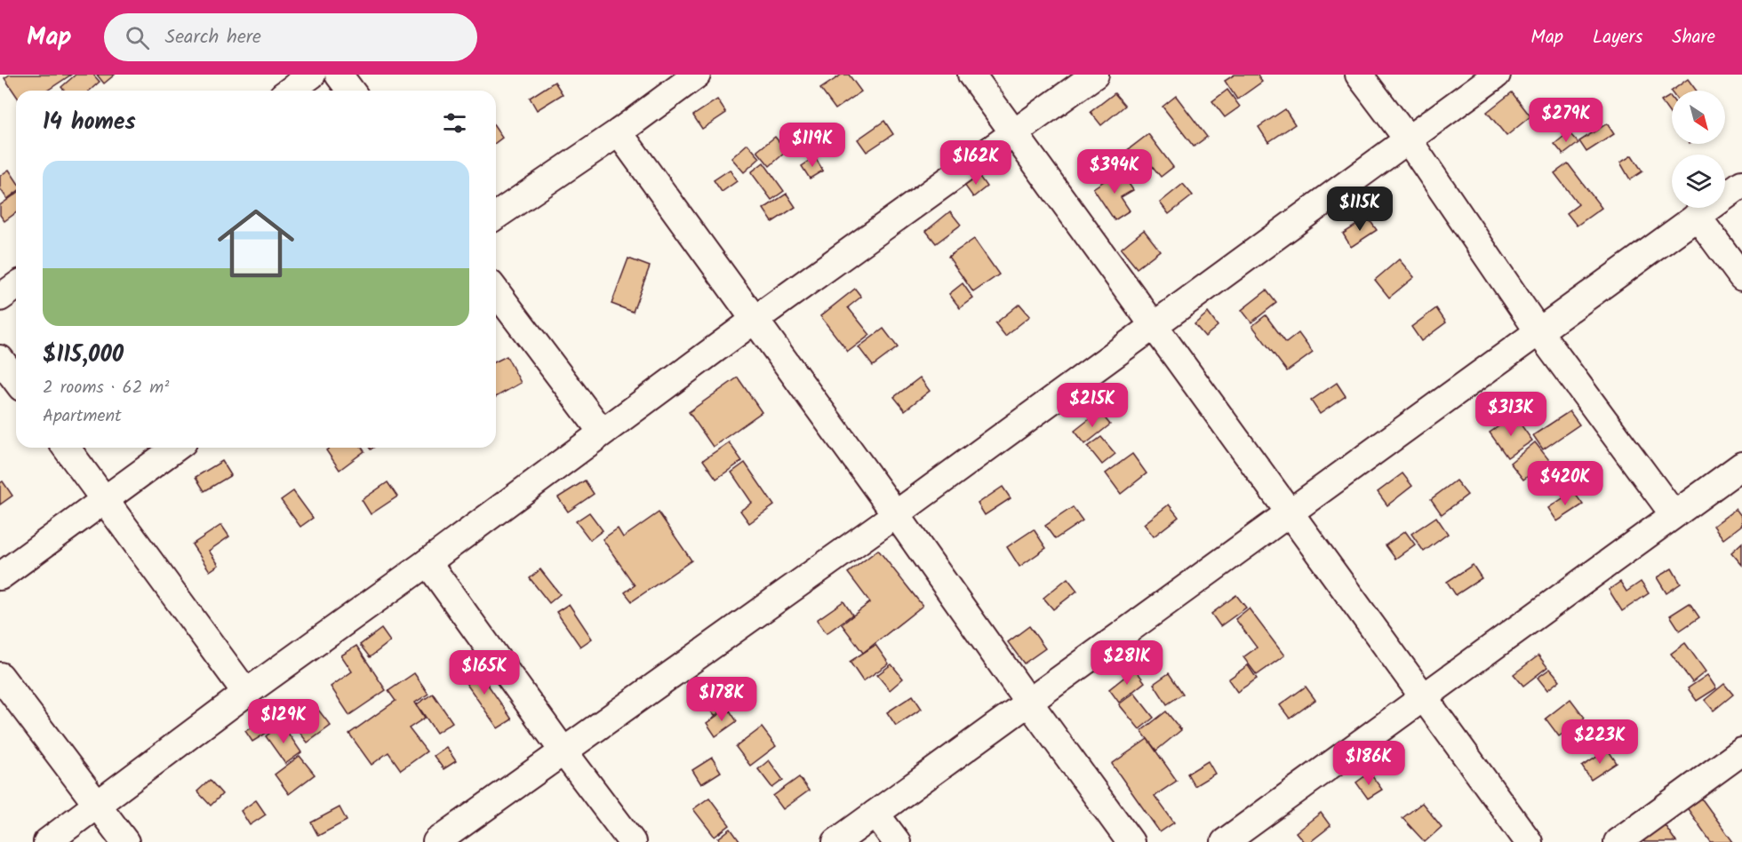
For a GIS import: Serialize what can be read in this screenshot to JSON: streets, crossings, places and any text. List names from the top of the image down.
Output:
{
  "north": "bottom right",
  "page": {
    "header": "Map",
    "search": "Search here",
    "nav": ["Map", "Layers", "Share"],
    "heading": "14 homes",
    "price": [
      "$279K",
      "$119K",
      "$162K",
      "$394K",
      "$115K",
      "$215K",
      "$313K",
      "$420K",
      "$281K",
      "$165K",
      "$178K",
      "$129K",
      "$223K",
      "$186K"
    ],
    "list": [
      {
        "name": "$115,000",
        "note": "2 rooms · 62 m² · Apartment"
      }
    ]
  }
}
